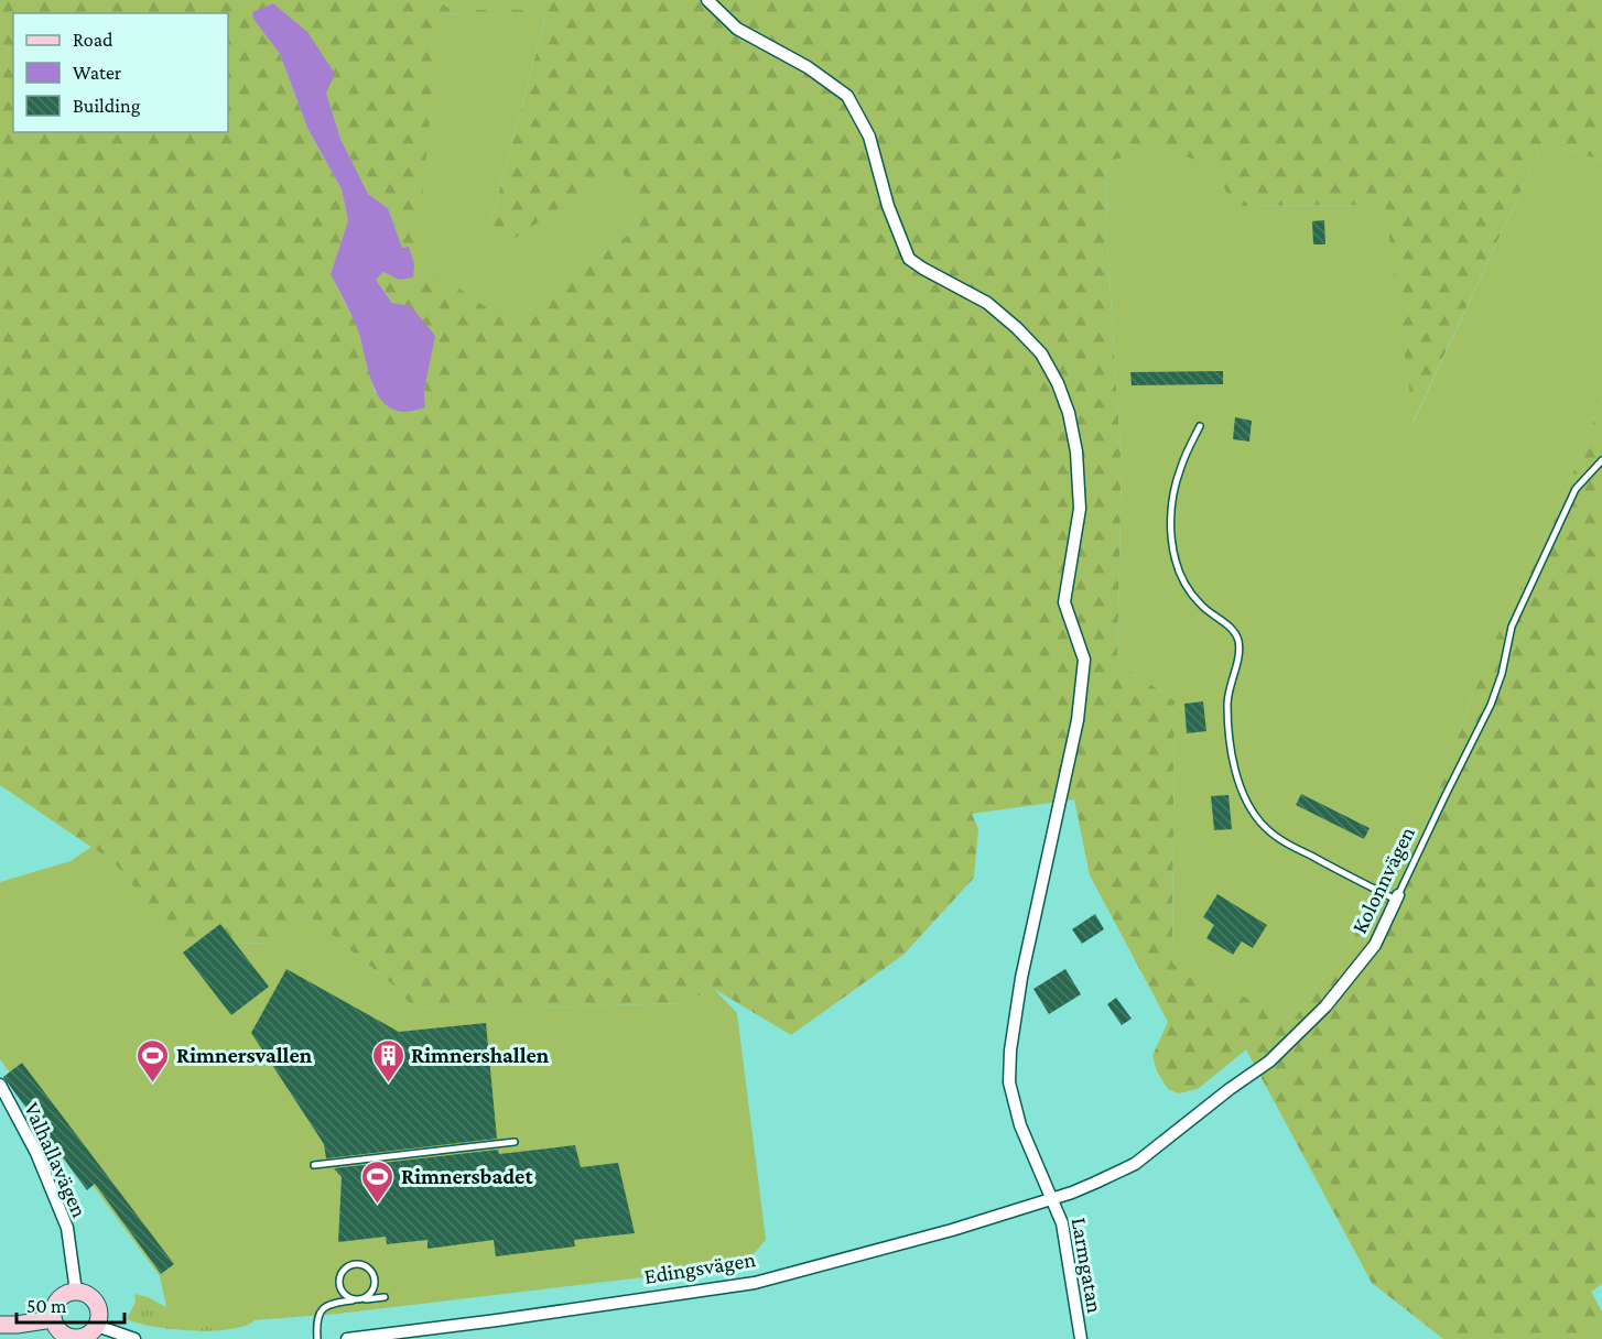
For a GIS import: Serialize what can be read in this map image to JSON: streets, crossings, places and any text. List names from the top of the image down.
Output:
{
  "streets": {
    "street": [
      "Kolonnvägen",
      "Valhallavägen",
      "Larmgatan",
      "Edingsvägen"
    ]
  },
  "crossings": [
    ["Kolonnvägen", "Larmgatan"],
    ["Kolonnvägen", "Edingsvägen"],
    ["Larmgatan", "Edingsvägen"]
  ],
  "places": {
    "sports": ["Rimnersvallen", "Rimnersbadet"],
    "building": ["Rimnershallen"]
  },
  "legend": ["Road", "Water", "Building"],
  "scale_bar": "50 m"
}
